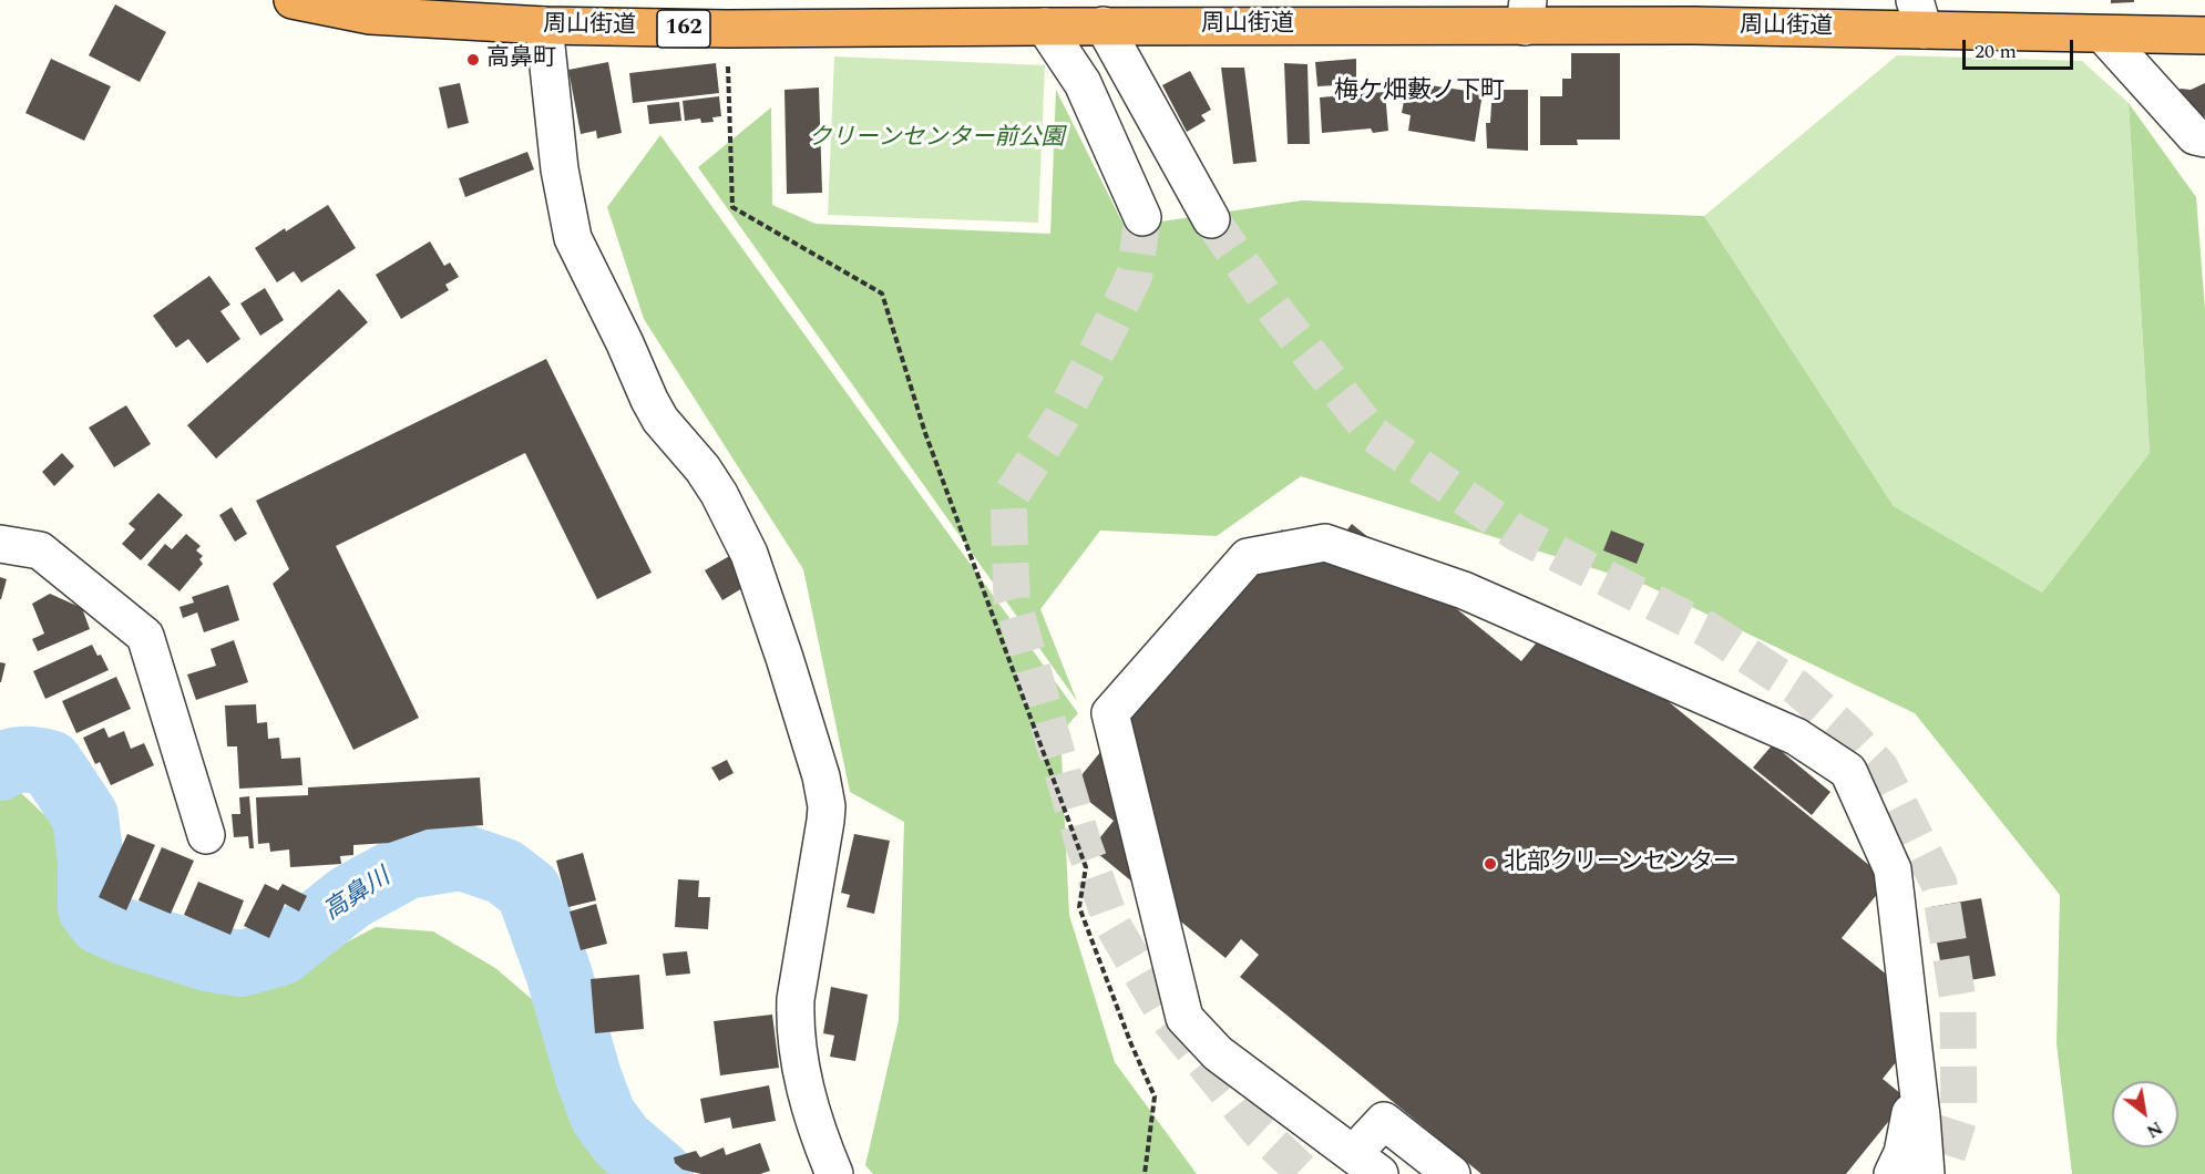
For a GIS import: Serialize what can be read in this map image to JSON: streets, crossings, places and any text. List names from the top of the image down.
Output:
{
  "streets": {
    "highway": ["周山街道", "162"]
  },
  "districts": ["梅ケ畑藪ノ下町"],
  "water": ["高鼻川"],
  "parks": ["クリーンセンター前公園"],
  "places": ["高鼻町", "北部クリーンセンター"],
  "scale_bar": "20 m",
  "north": "bottom right"
}
